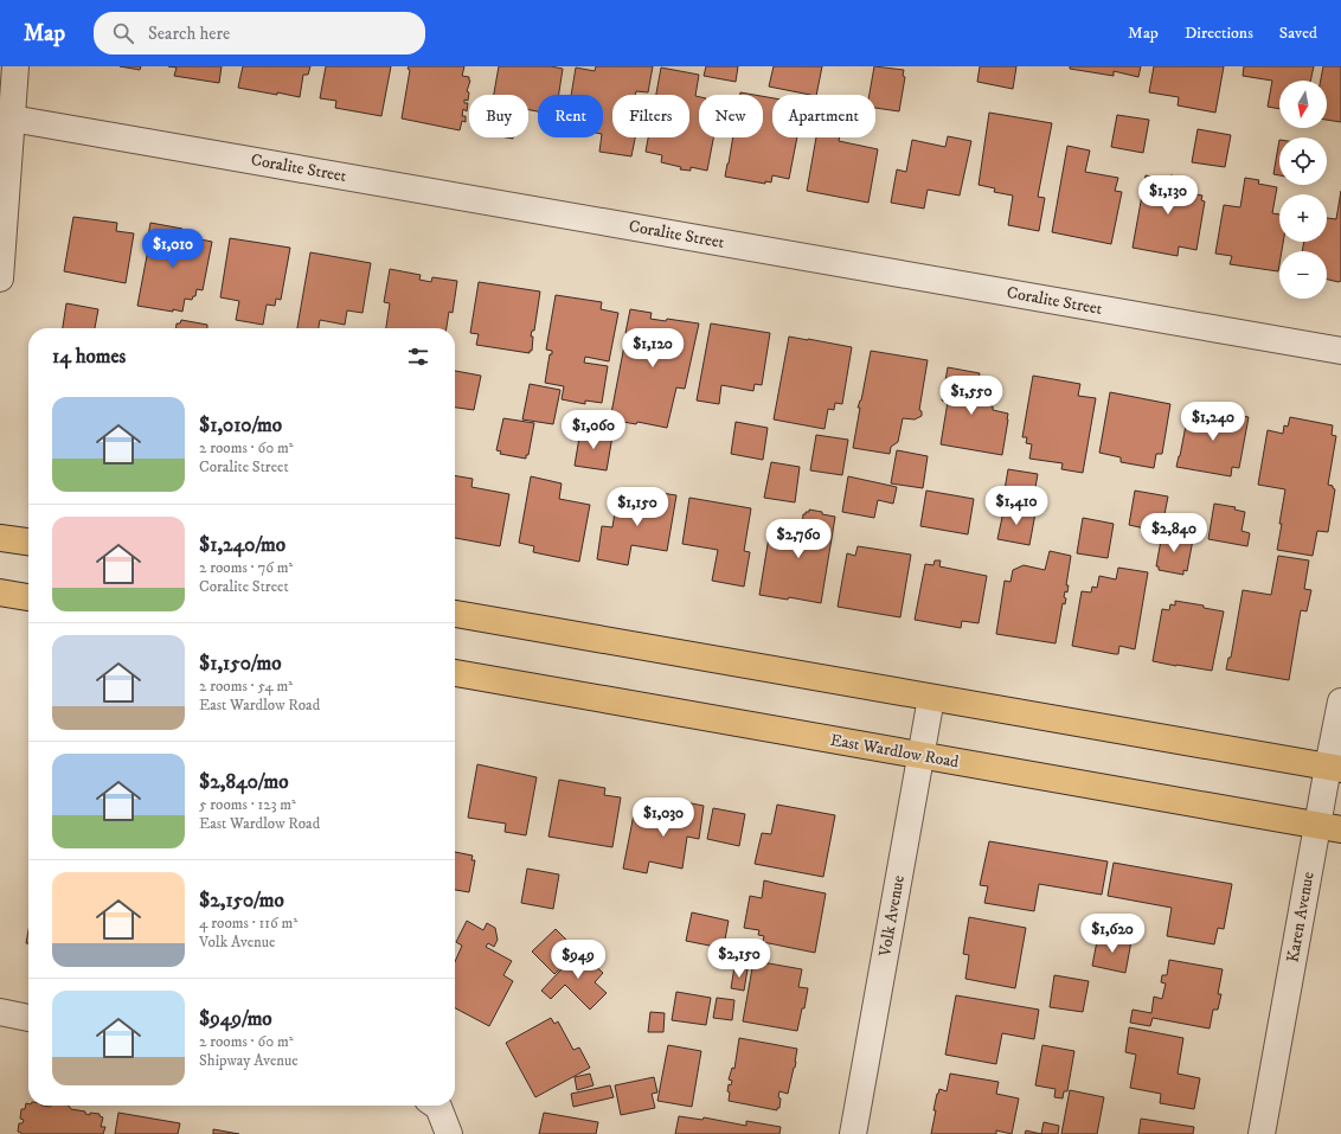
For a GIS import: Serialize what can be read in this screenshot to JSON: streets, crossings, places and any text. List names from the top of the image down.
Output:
{
  "streets": {
    "main road": ["East Wardlow Road"],
    "street": ["Coralite Street", "Volk Avenue", "Karen Avenue"]
  },
  "crossings": [
    ["East Wardlow Road", "Volk Avenue"],
    ["East Wardlow Road", "Karen Avenue"]
  ],
  "north": "bottom",
  "page": {
    "header": "Map",
    "search": "Search here",
    "nav": ["Map", "Directions", "Saved"],
    "map_buttons": ["+", "−"],
    "chip": [
      "Buy",
      "Rent",
      "Filters",
      "New",
      "Apartment"
    ],
    "price": [
      "$1,130",
      "$1,010",
      "$1,120",
      "$1,550",
      "$1,240",
      "$1,060",
      "$1,410",
      "$1,150",
      "$2,840",
      "$2,760",
      "$1,030",
      "$1,620",
      "$2,150",
      "$949"
    ],
    "heading": "14 homes",
    "list": [
      {
        "name": "$1,010/mo",
        "note": "2 rooms · 60 m² · Coralite Street"
      },
      {
        "name": "$1,240/mo",
        "note": "2 rooms · 76 m² · Coralite Street"
      },
      {
        "name": "$1,150/mo",
        "note": "2 rooms · 54 m² · East Wardlow Road"
      },
      {
        "name": "$2,840/mo",
        "note": "5 rooms · 123 m² · East Wardlow Road"
      },
      {
        "name": "$2,150/mo",
        "note": "4 rooms · 116 m² · Volk Avenue"
      },
      {
        "name": "$949/mo",
        "note": "2 rooms · 60 m² · Shipway Avenue"
      }
    ]
  }
}
